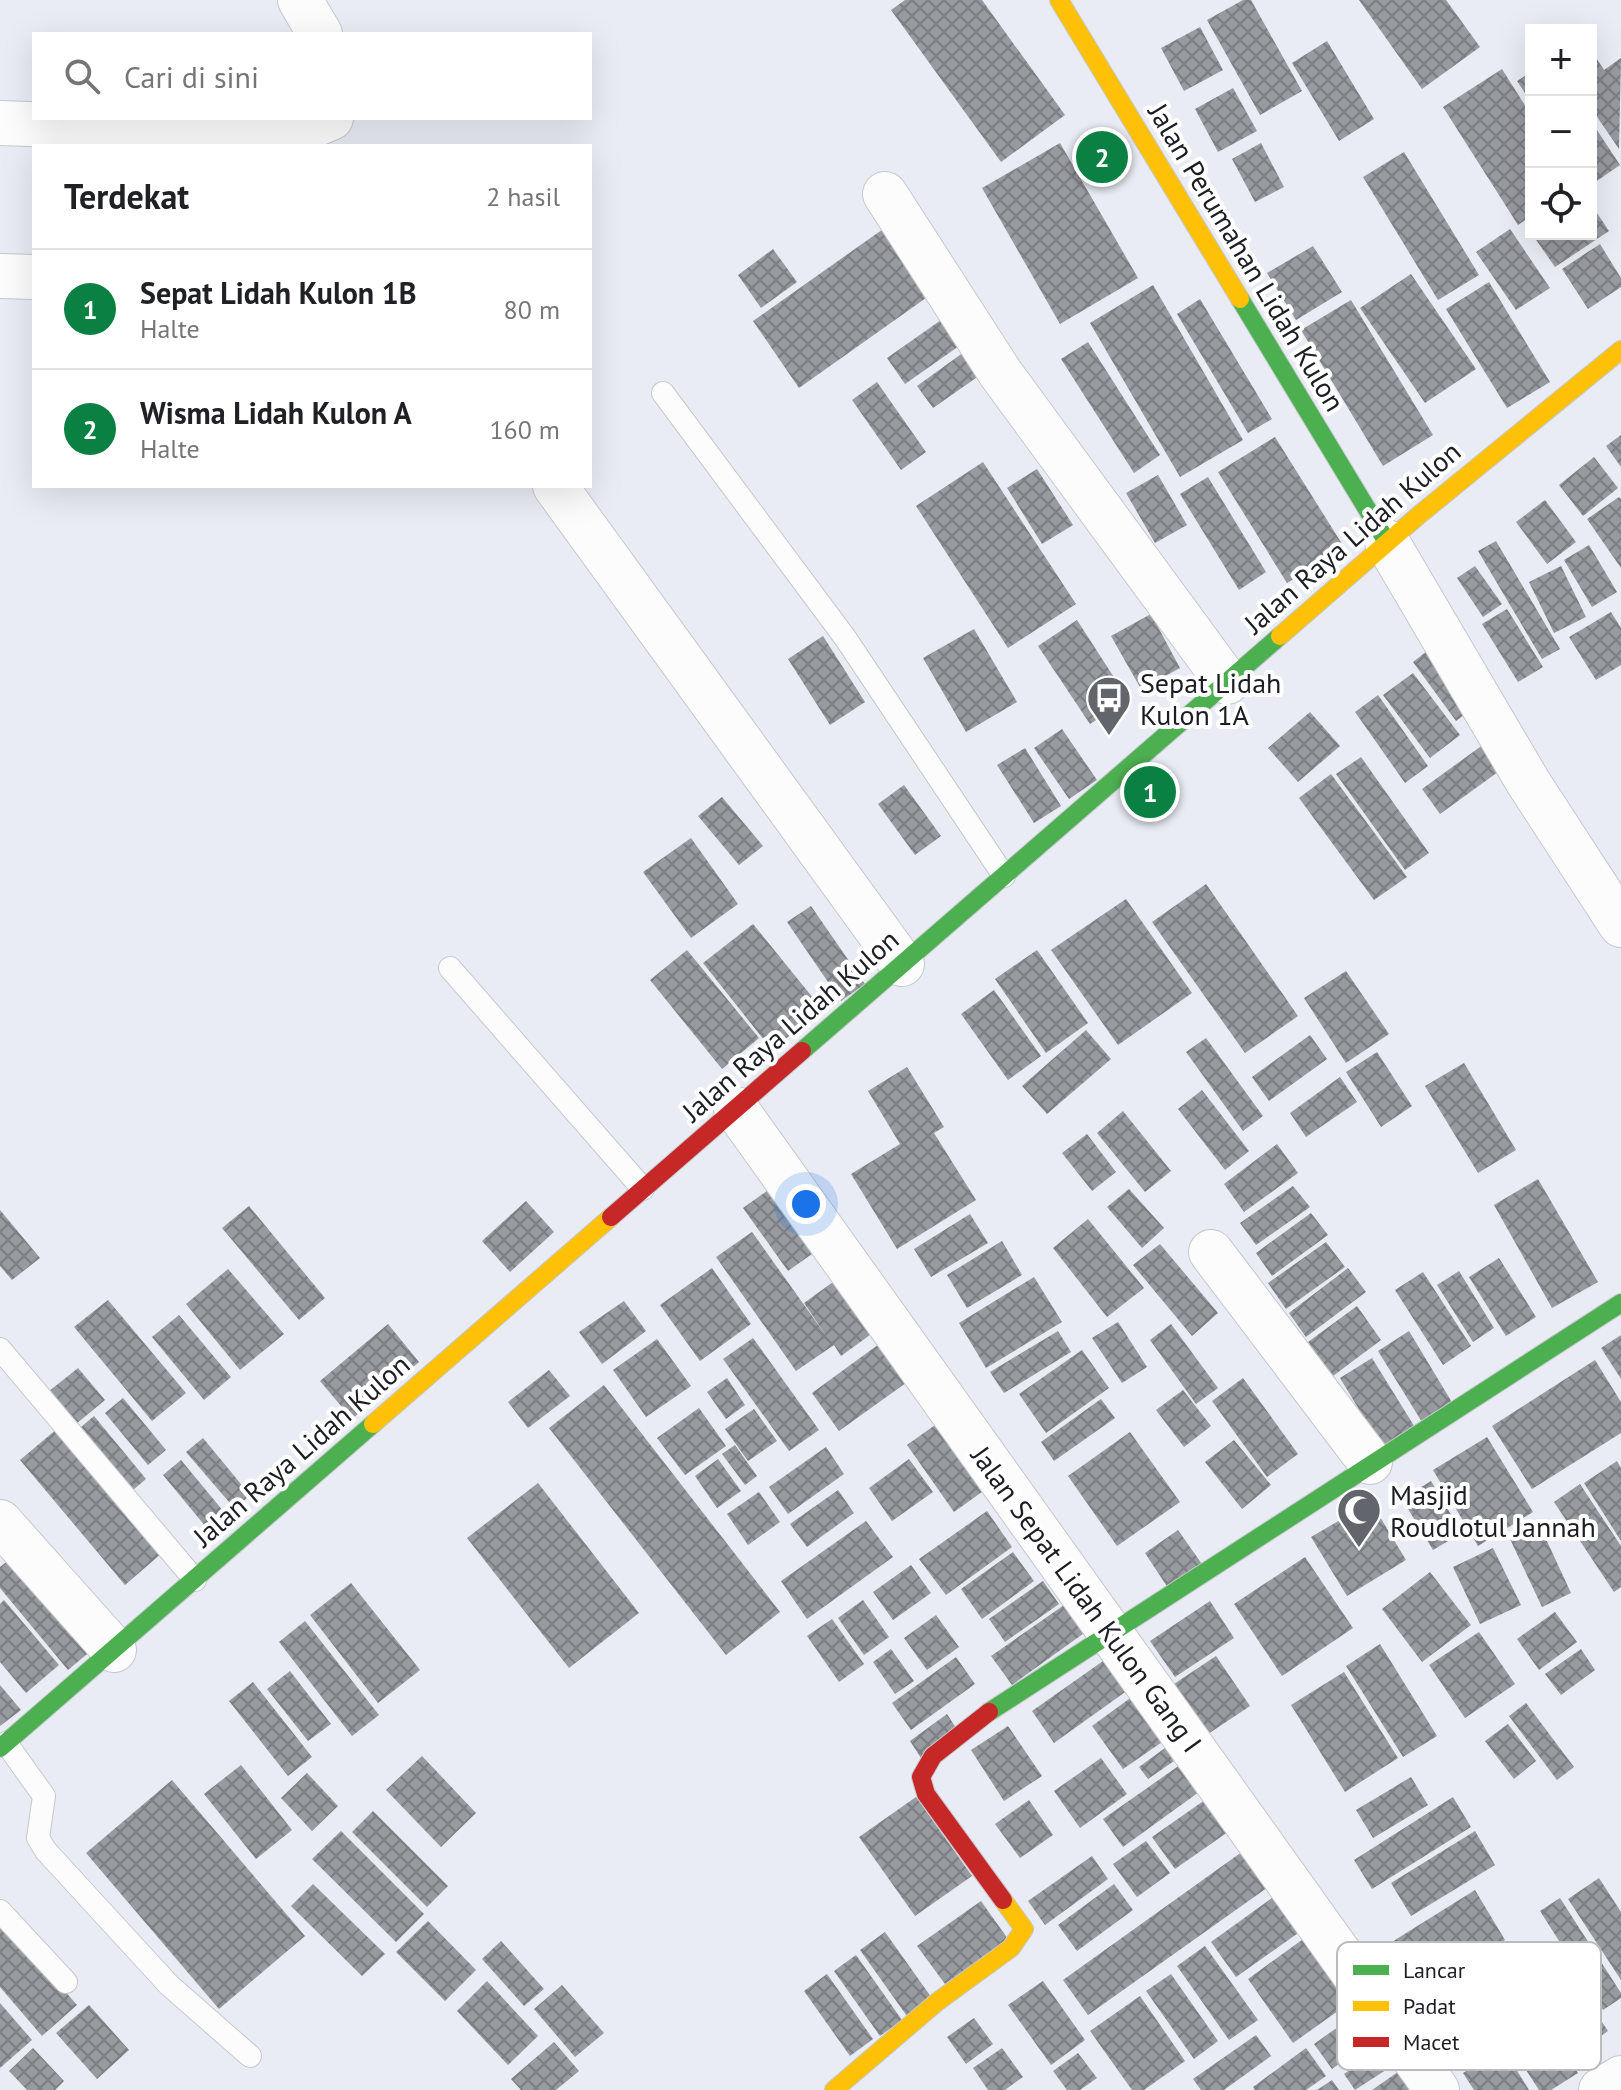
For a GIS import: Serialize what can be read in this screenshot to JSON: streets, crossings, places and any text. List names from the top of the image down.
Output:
{
  "streets": {
    "main road": ["Jalan Perumahan Lidah Kulon", "Jalan Raya Lidah Kulon"],
    "street": ["Jalan Sepat Lidah Kulon Gang I"]
  },
  "crossings": [
    ["Jalan Perumahan Lidah Kulon", "Jalan Raya Lidah Kulon"],
    ["Jalan Raya Lidah Kulon", "Jalan Sepat Lidah Kulon Gang I"]
  ],
  "places": {
    "bus stop": ["Sepat Lidah Kulon 1A"],
    "mosque": ["Masjid Roudlotul Jannah"]
  },
  "legend": ["Lancar", "Padat", "Macet"],
  "page": {
    "map_buttons": ["+", "−"],
    "search": "Cari di sini",
    "pins": ["2", "1"],
    "heading": ["Terdekat", "2 hasil"],
    "list": [
      {
        "mark": "1",
        "name": "Sepat Lidah Kulon 1B",
        "note": "Halte",
        "value": "80 m"
      },
      {
        "mark": "2",
        "name": "Wisma Lidah Kulon A",
        "note": "Halte",
        "value": "160 m"
      }
    ]
  }
}
